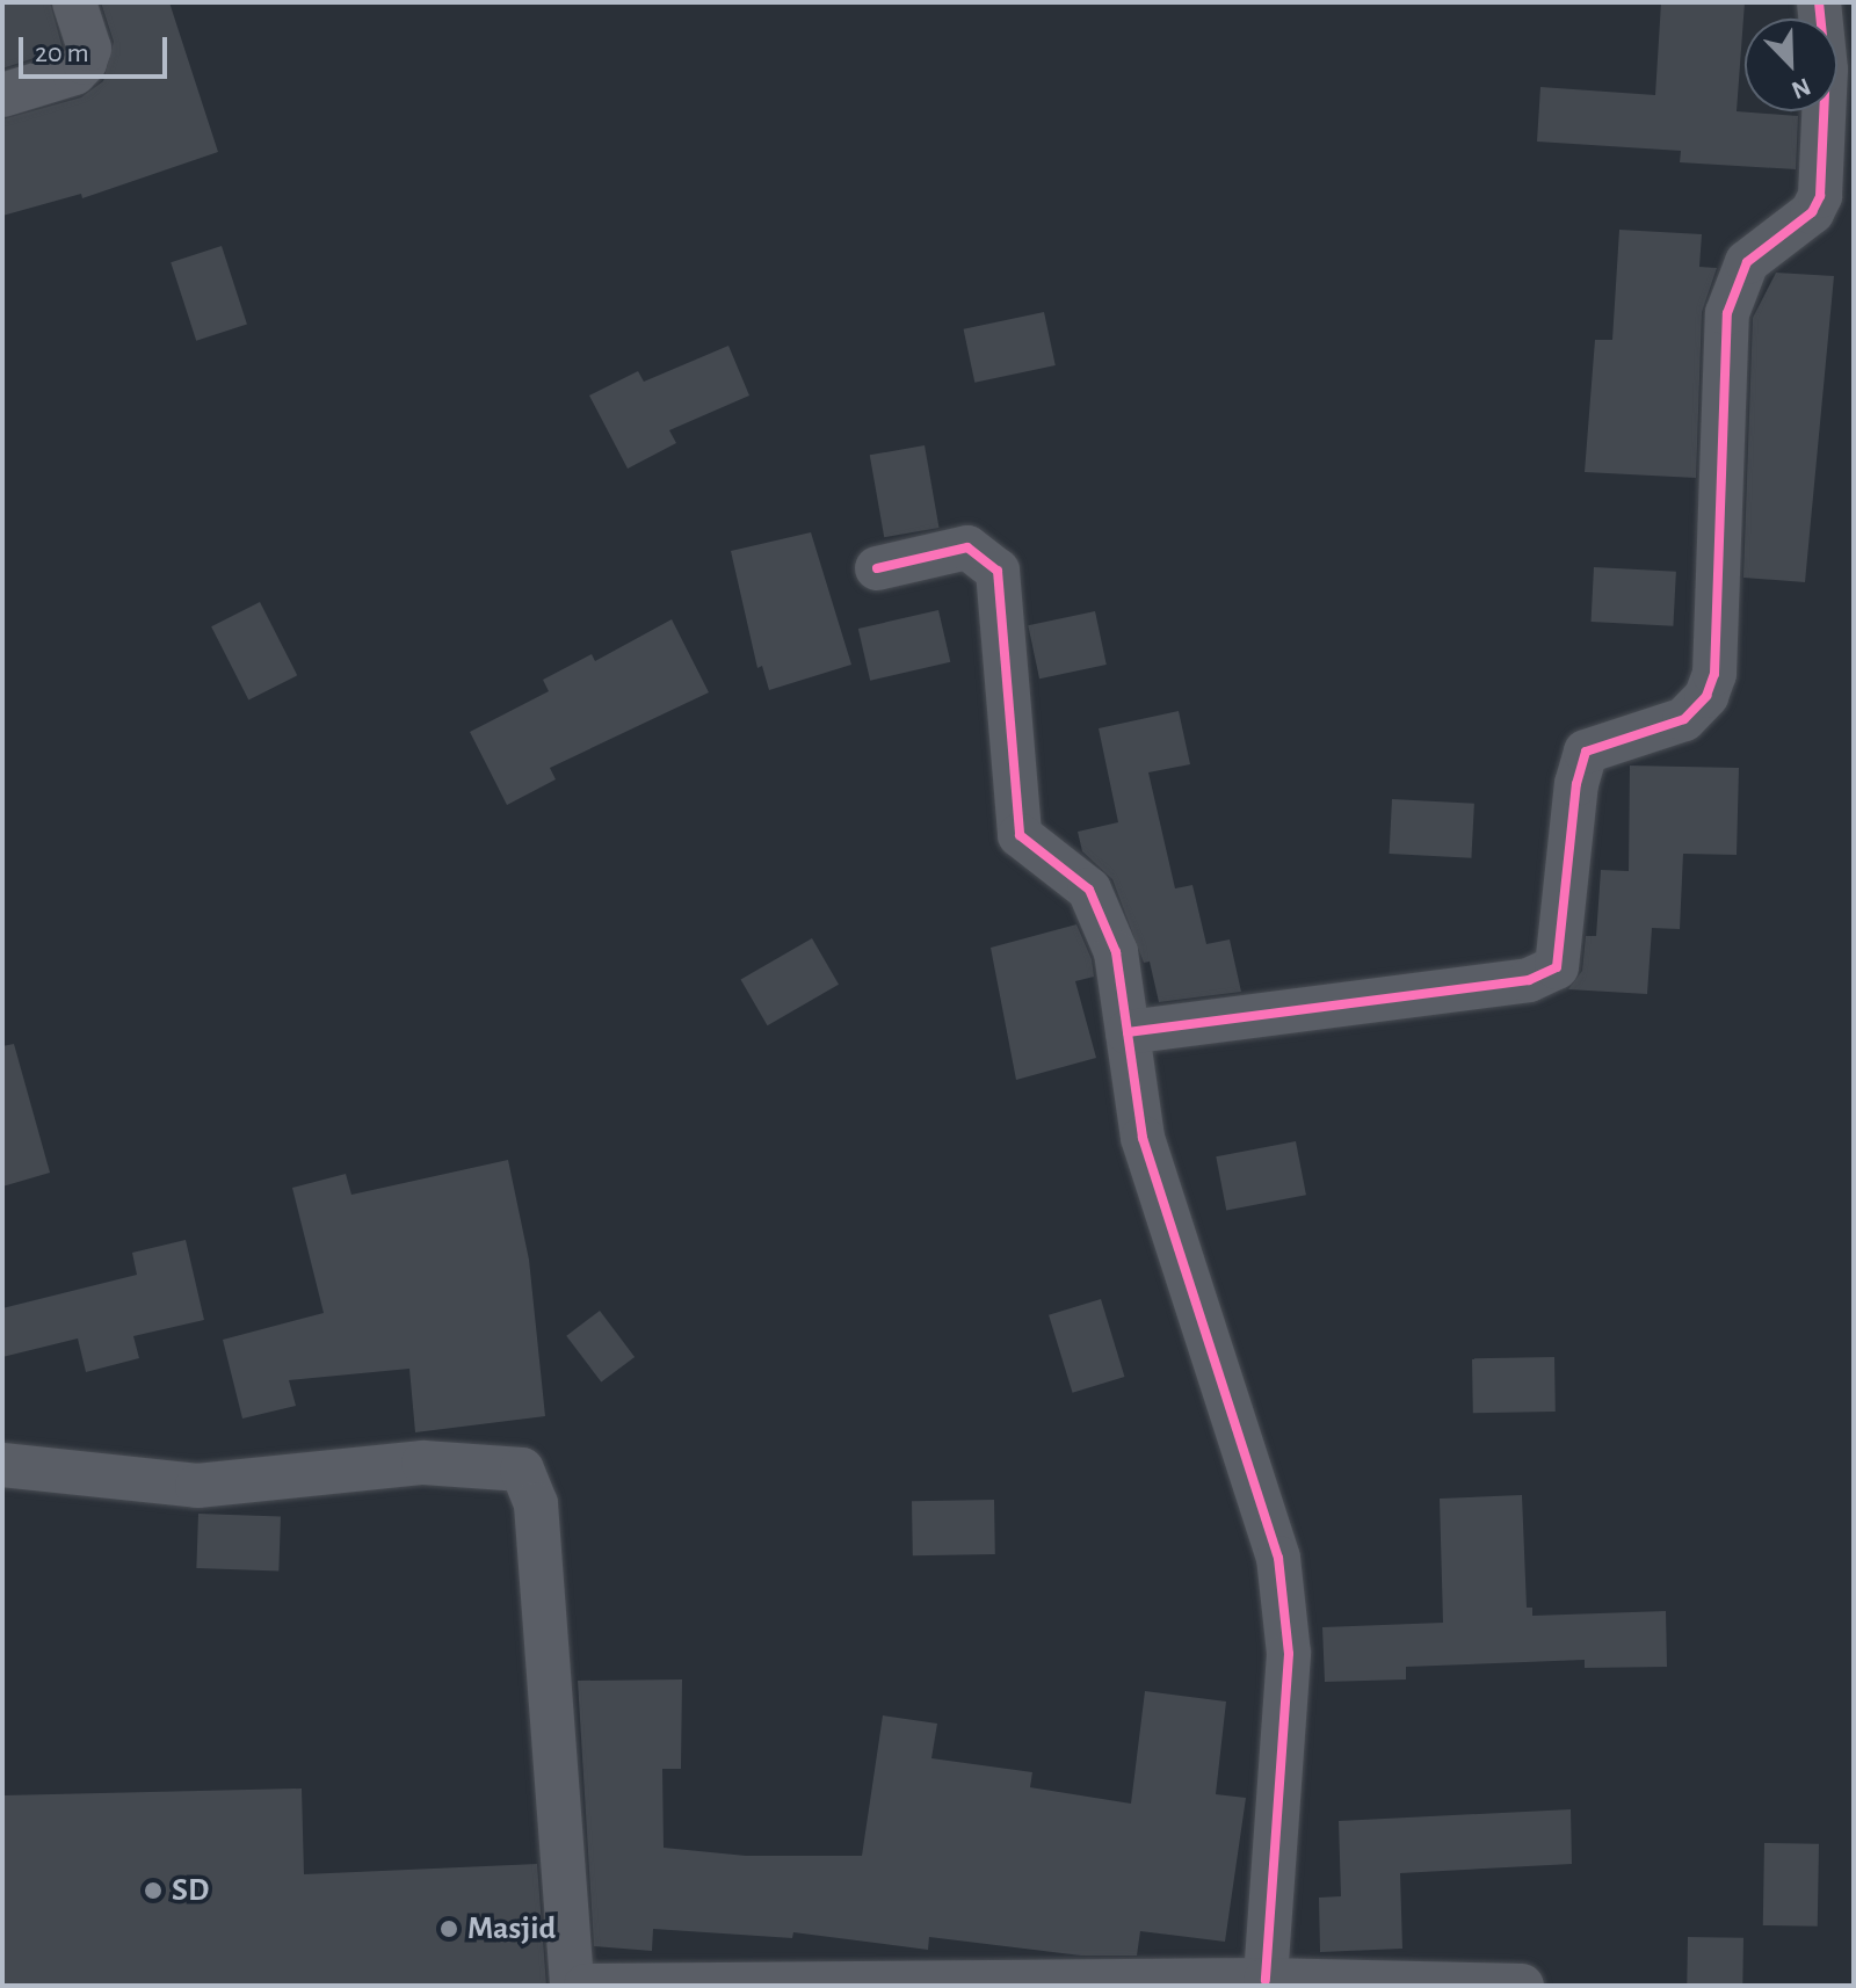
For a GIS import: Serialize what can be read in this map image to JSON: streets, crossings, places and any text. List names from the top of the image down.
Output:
{
  "places": ["SD", "Masjid"],
  "scale_bar": "20 m",
  "north": "bottom right"
}
